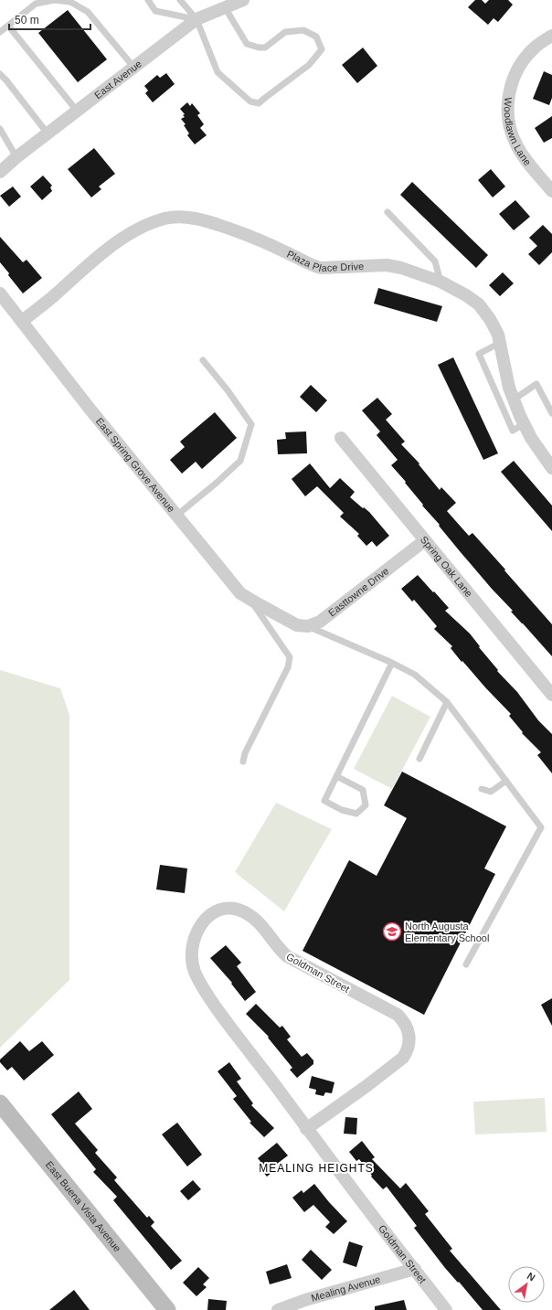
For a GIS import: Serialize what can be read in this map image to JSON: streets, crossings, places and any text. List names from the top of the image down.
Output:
{
  "streets": {
    "main road": ["East Buena Vista Avenue"],
    "street": [
      "East Avenue",
      "Woodlawn Lane",
      "Plaza Place Drive",
      "East Spring Grove Avenue",
      "Spring Oak Lane",
      "Easttowne Drive",
      "Goldman Street",
      "Mealing Avenue"
    ]
  },
  "crossings": [
    ["Plaza Place Drive", "East Spring Grove Avenue"],
    ["East Spring Grove Avenue", "Easttowne Drive"],
    ["Spring Oak Lane", "Easttowne Drive"],
    ["Goldman Street", "Mealing Avenue"]
  ],
  "districts": ["MEALING HEIGHTS"],
  "places": {
    "school or university": ["North Augusta Elementary School"]
  },
  "scale_bar": "50 m",
  "north": "top right"
}
